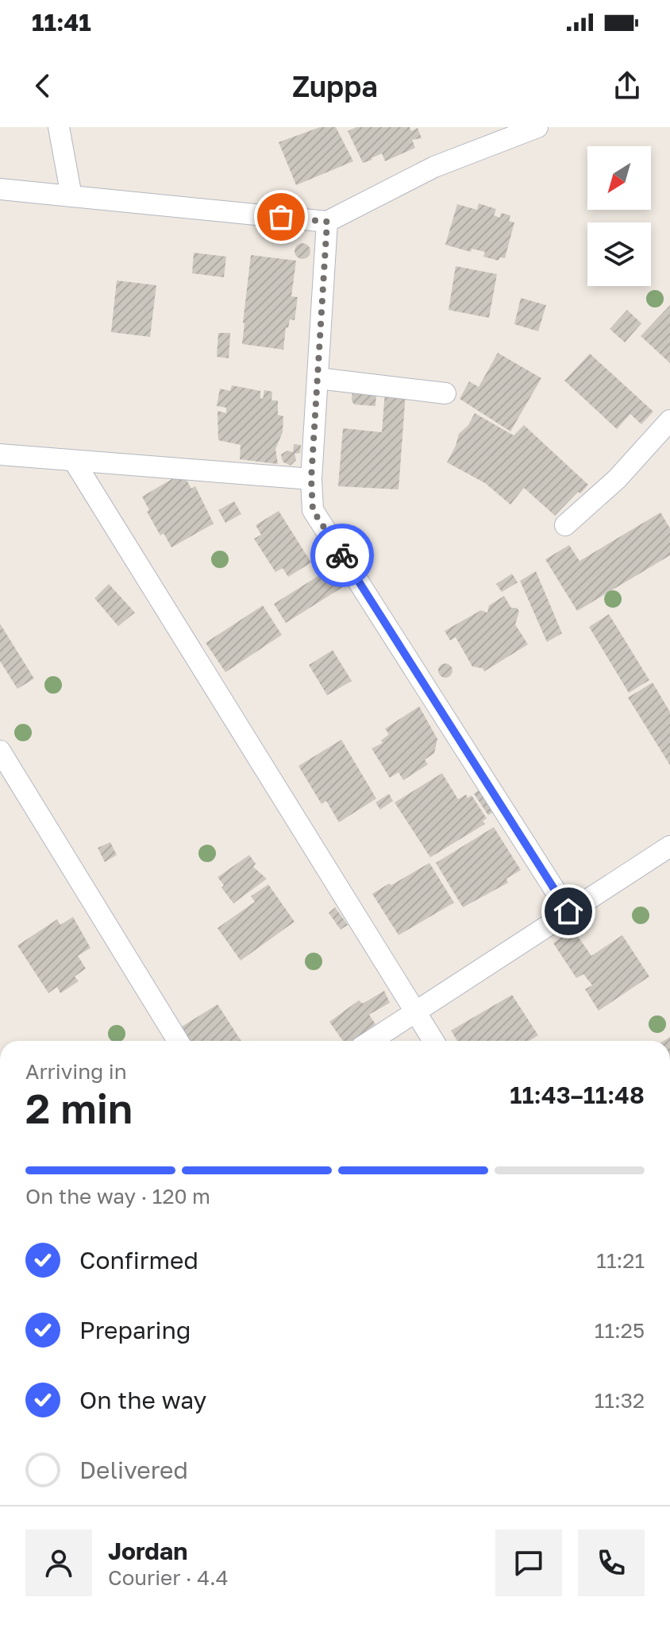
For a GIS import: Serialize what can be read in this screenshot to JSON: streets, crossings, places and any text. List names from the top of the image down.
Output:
{
  "north": "bottom left",
  "page": {
    "status": "11:41",
    "header": "Zuppa",
    "heading": ["2 min", "Arriving in", "11:43–11:48"],
    "panel": ["Jordan", "Courier · 4.4"],
    "bar": "On the way · 120 m",
    "list": [
      ["Confirmed", "11:21"],
      ["Preparing", "11:25"],
      ["On the way", "11:32"],
      "Delivered"
    ]
  }
}
